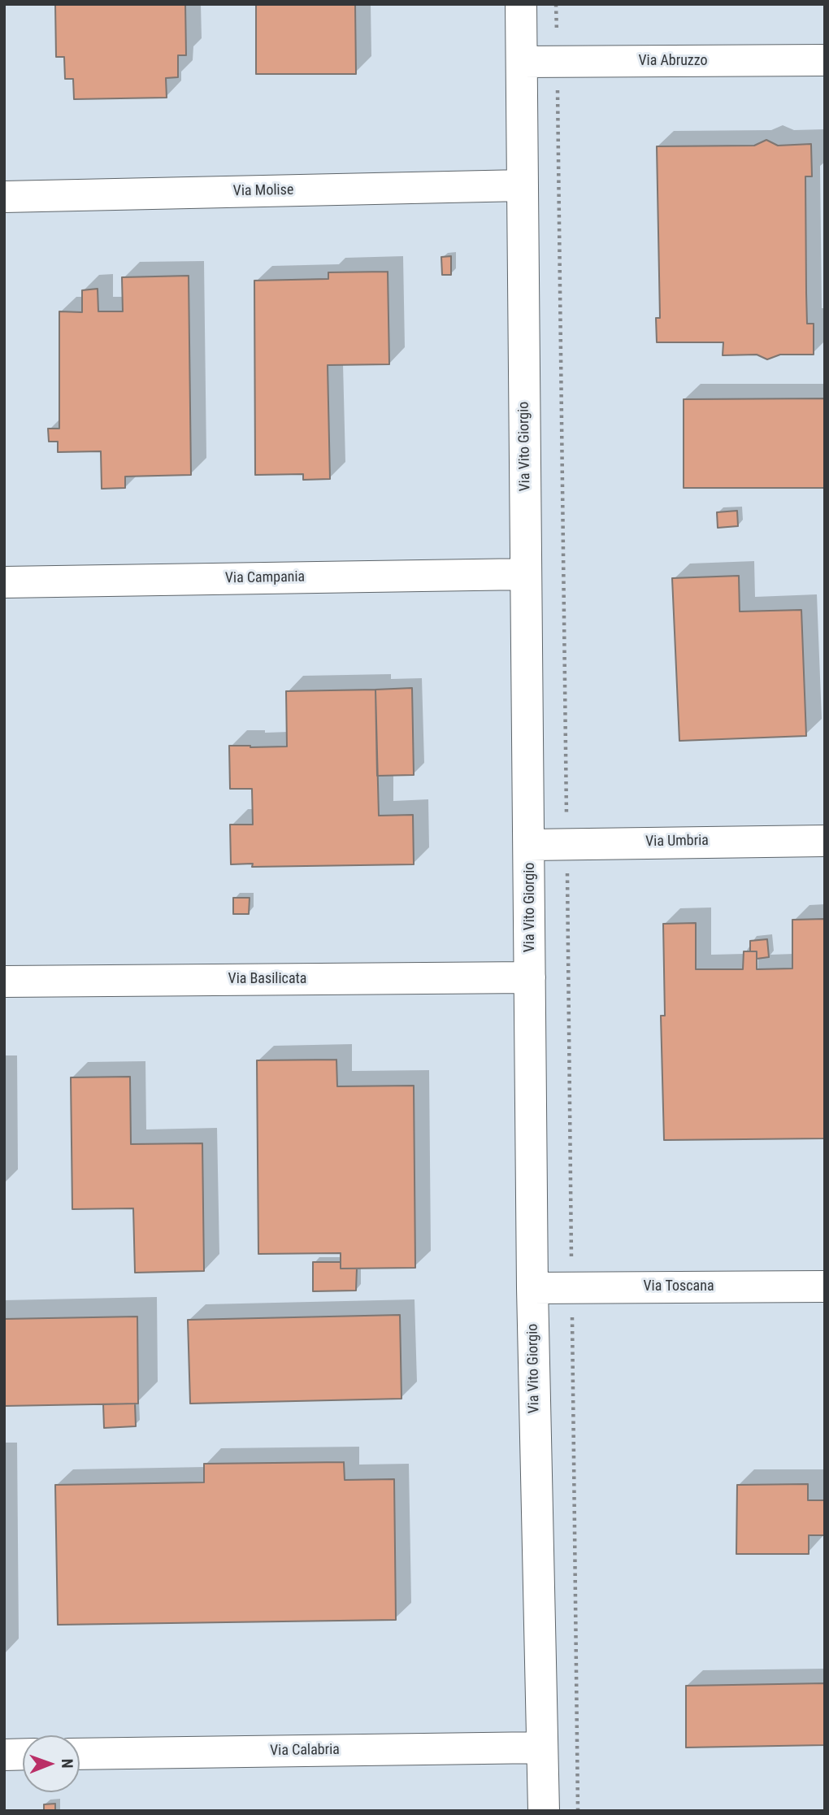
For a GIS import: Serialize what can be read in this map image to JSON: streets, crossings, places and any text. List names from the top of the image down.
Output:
{
  "streets": {
    "street": [
      "Via Abruzzo",
      "Via Molise",
      "Via Vito Giorgio",
      "Via Campania",
      "Via Umbria",
      "Via Basilicata",
      "Via Toscana",
      "Via Calabria"
    ]
  },
  "crossings": [
    ["Via Abruzzo", "Via Vito Giorgio"],
    ["Via Molise", "Via Vito Giorgio"],
    ["Via Vito Giorgio", "Via Campania"],
    ["Via Vito Giorgio", "Via Umbria"],
    ["Via Vito Giorgio", "Via Basilicata"],
    ["Via Vito Giorgio", "Via Toscana"],
    ["Via Vito Giorgio", "Via Calabria"]
  ],
  "north": "right"
}
